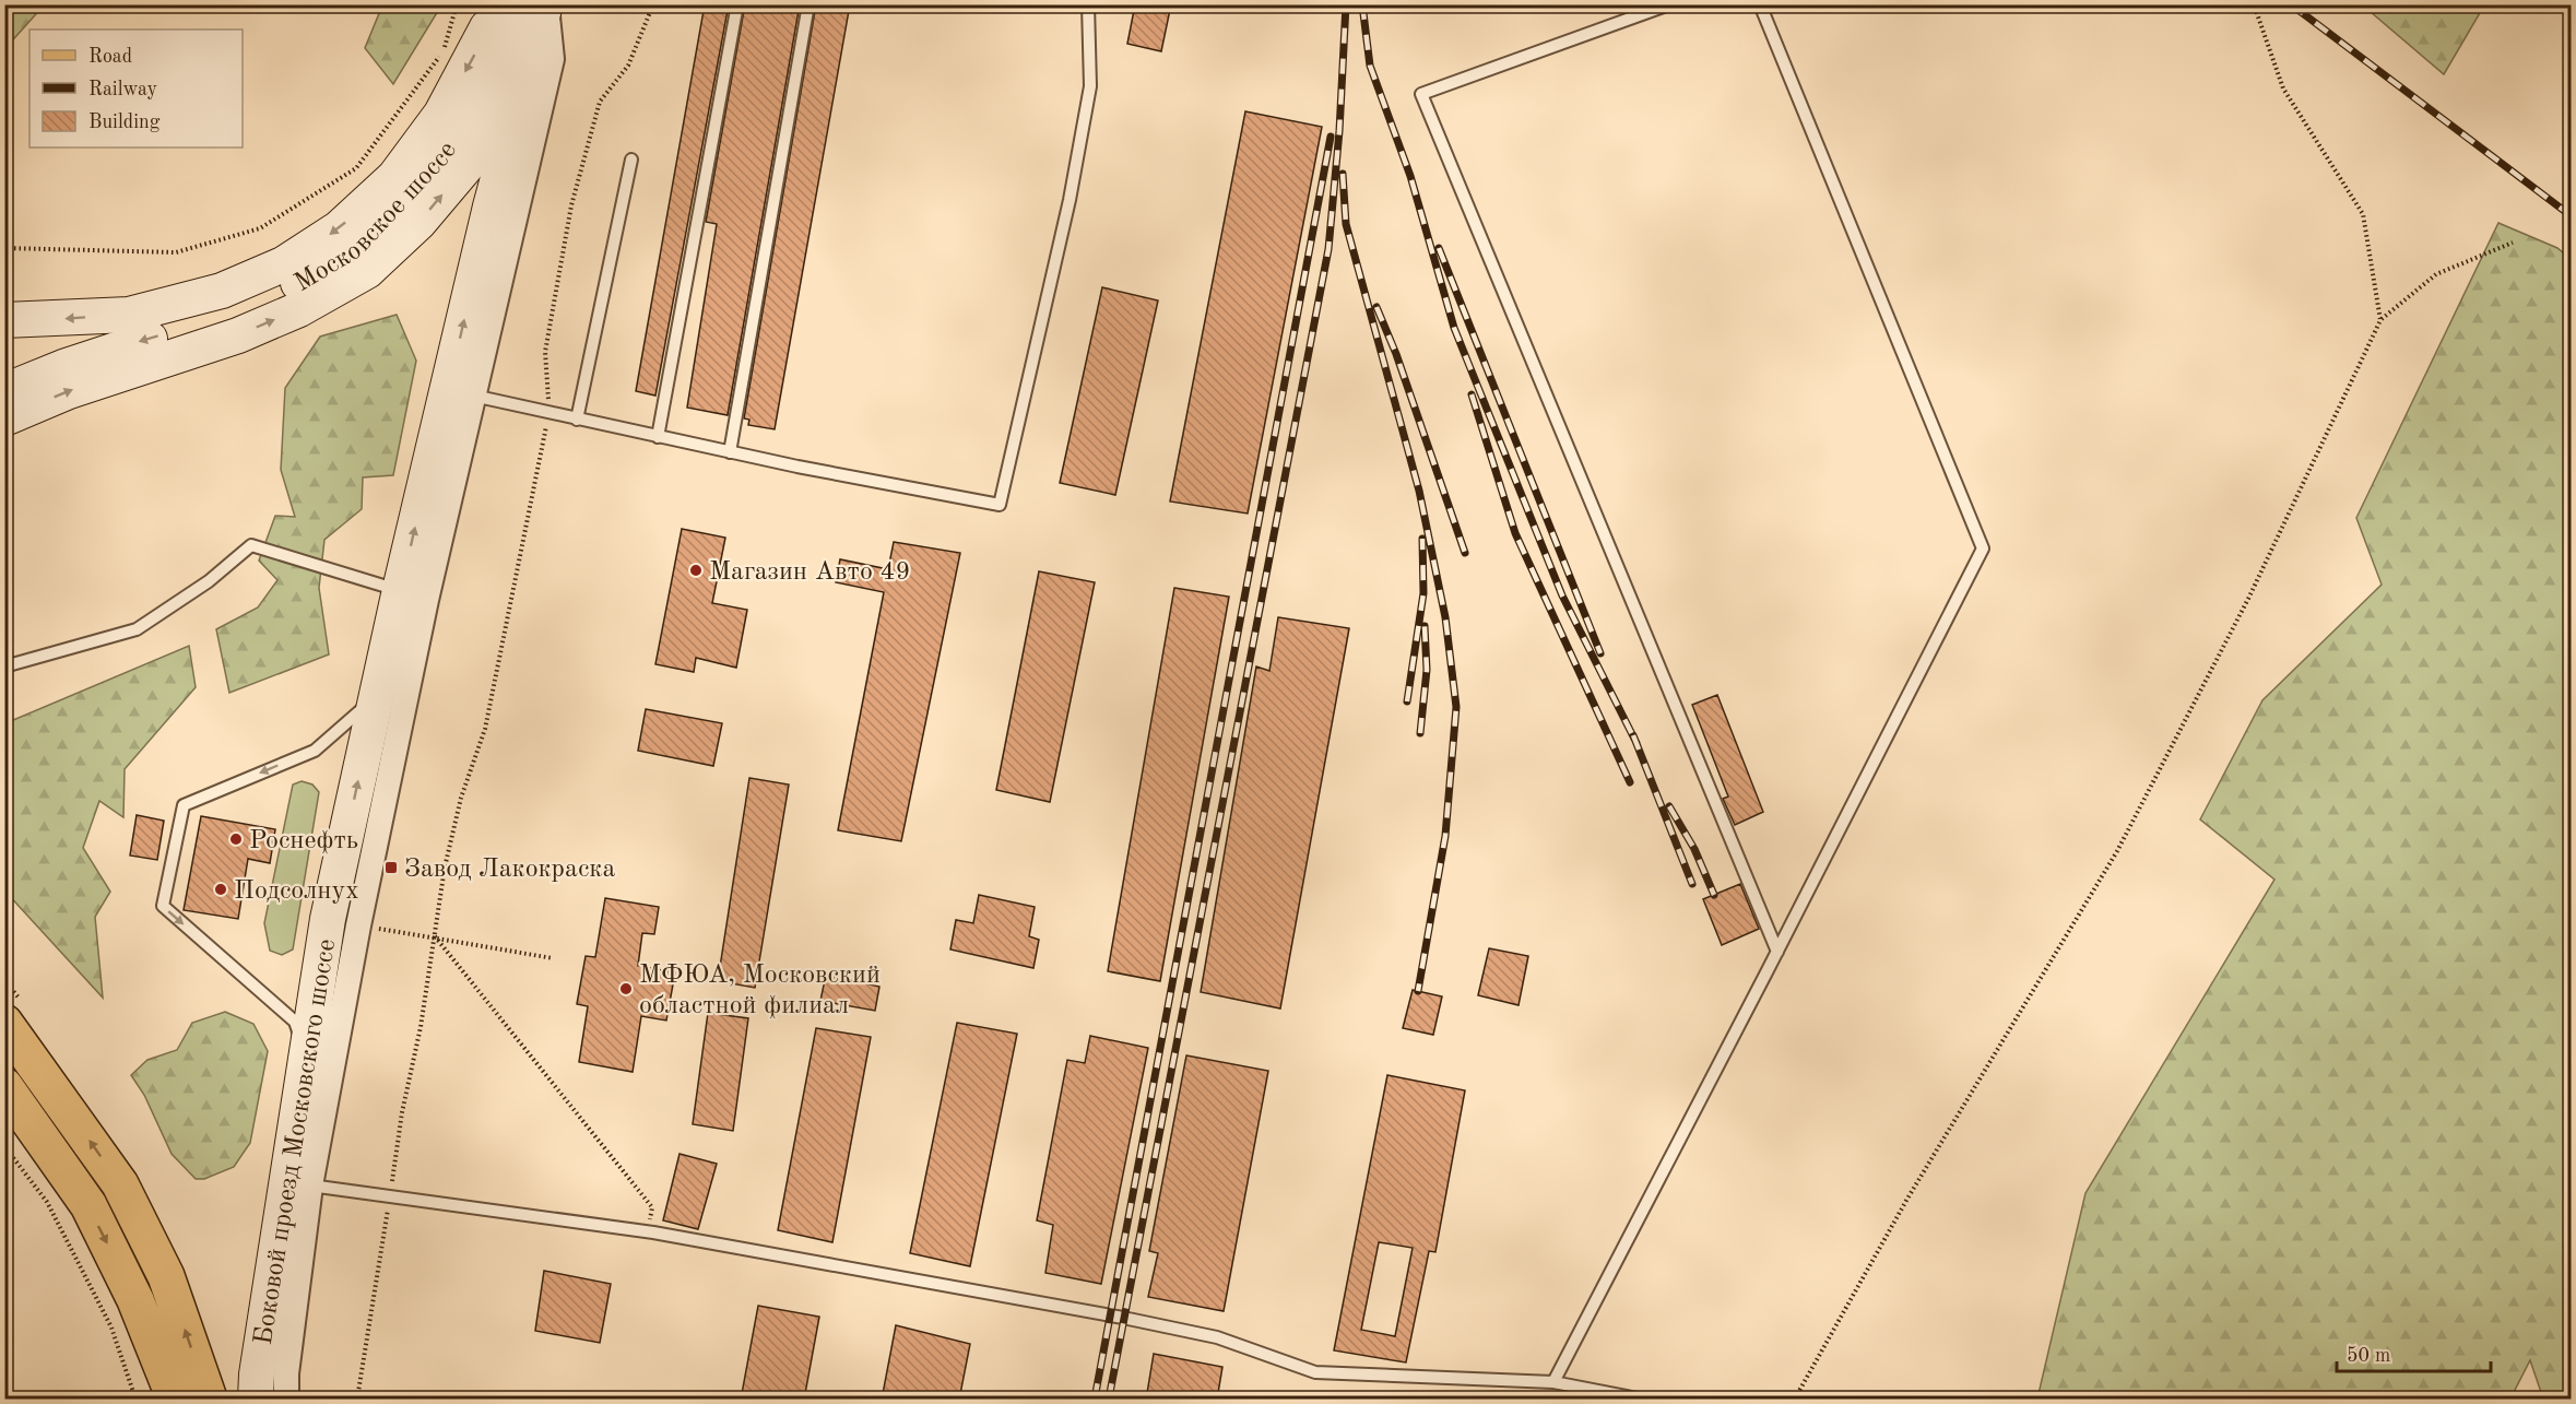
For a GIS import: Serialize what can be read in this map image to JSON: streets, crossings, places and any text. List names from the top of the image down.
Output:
{
  "streets": {
    "main road": ["Московское шоссе"],
    "street": ["Боковой проезд Московского шоссе"]
  },
  "places": {
    "other": [
      "Магазин Авто 49",
      "Роснефть",
      "Подсолнух",
      "МФЮА, Московский областной филиал"
    ],
    "transit": ["Завод Лакокраска"]
  },
  "legend": ["Road", "Railway", "Building"],
  "scale_bar": "50 m"
}
